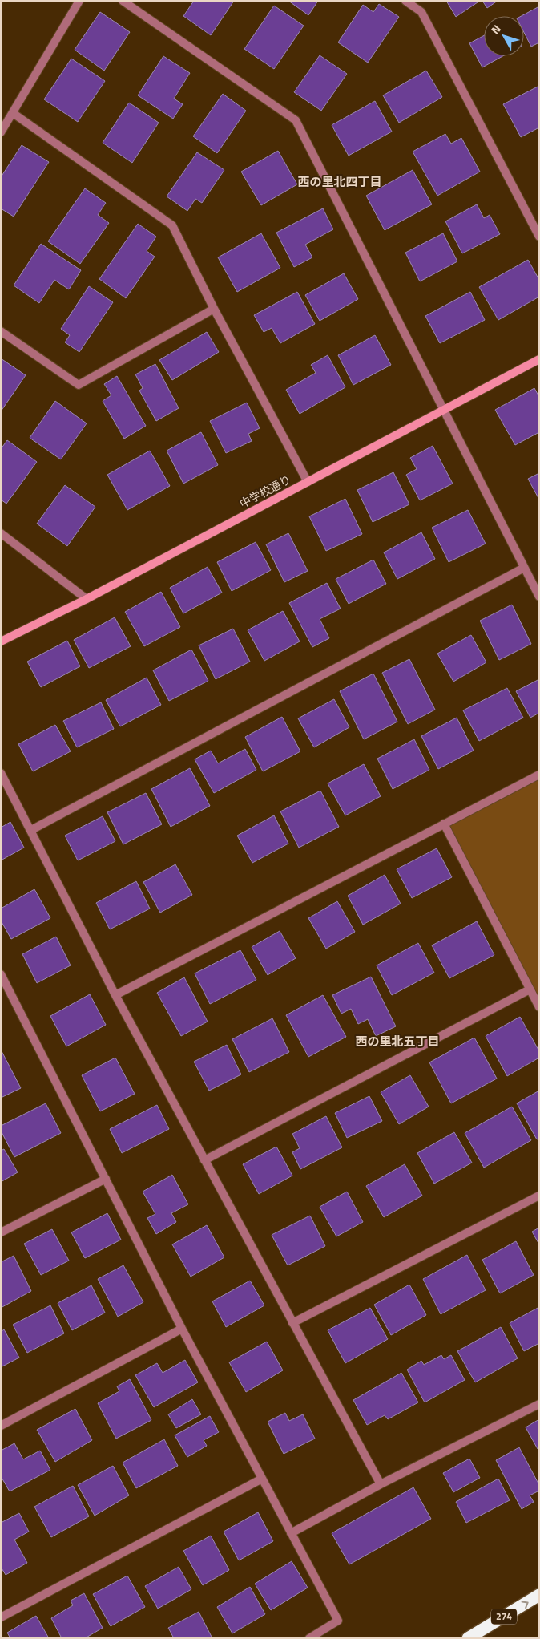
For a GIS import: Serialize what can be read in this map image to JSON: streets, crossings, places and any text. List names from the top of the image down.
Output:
{
  "streets": {
    "highway": ["274"],
    "street": ["中学校通り"]
  },
  "districts": ["西の里北四丁目", "西の里北五丁目"],
  "north": "top left"
}
